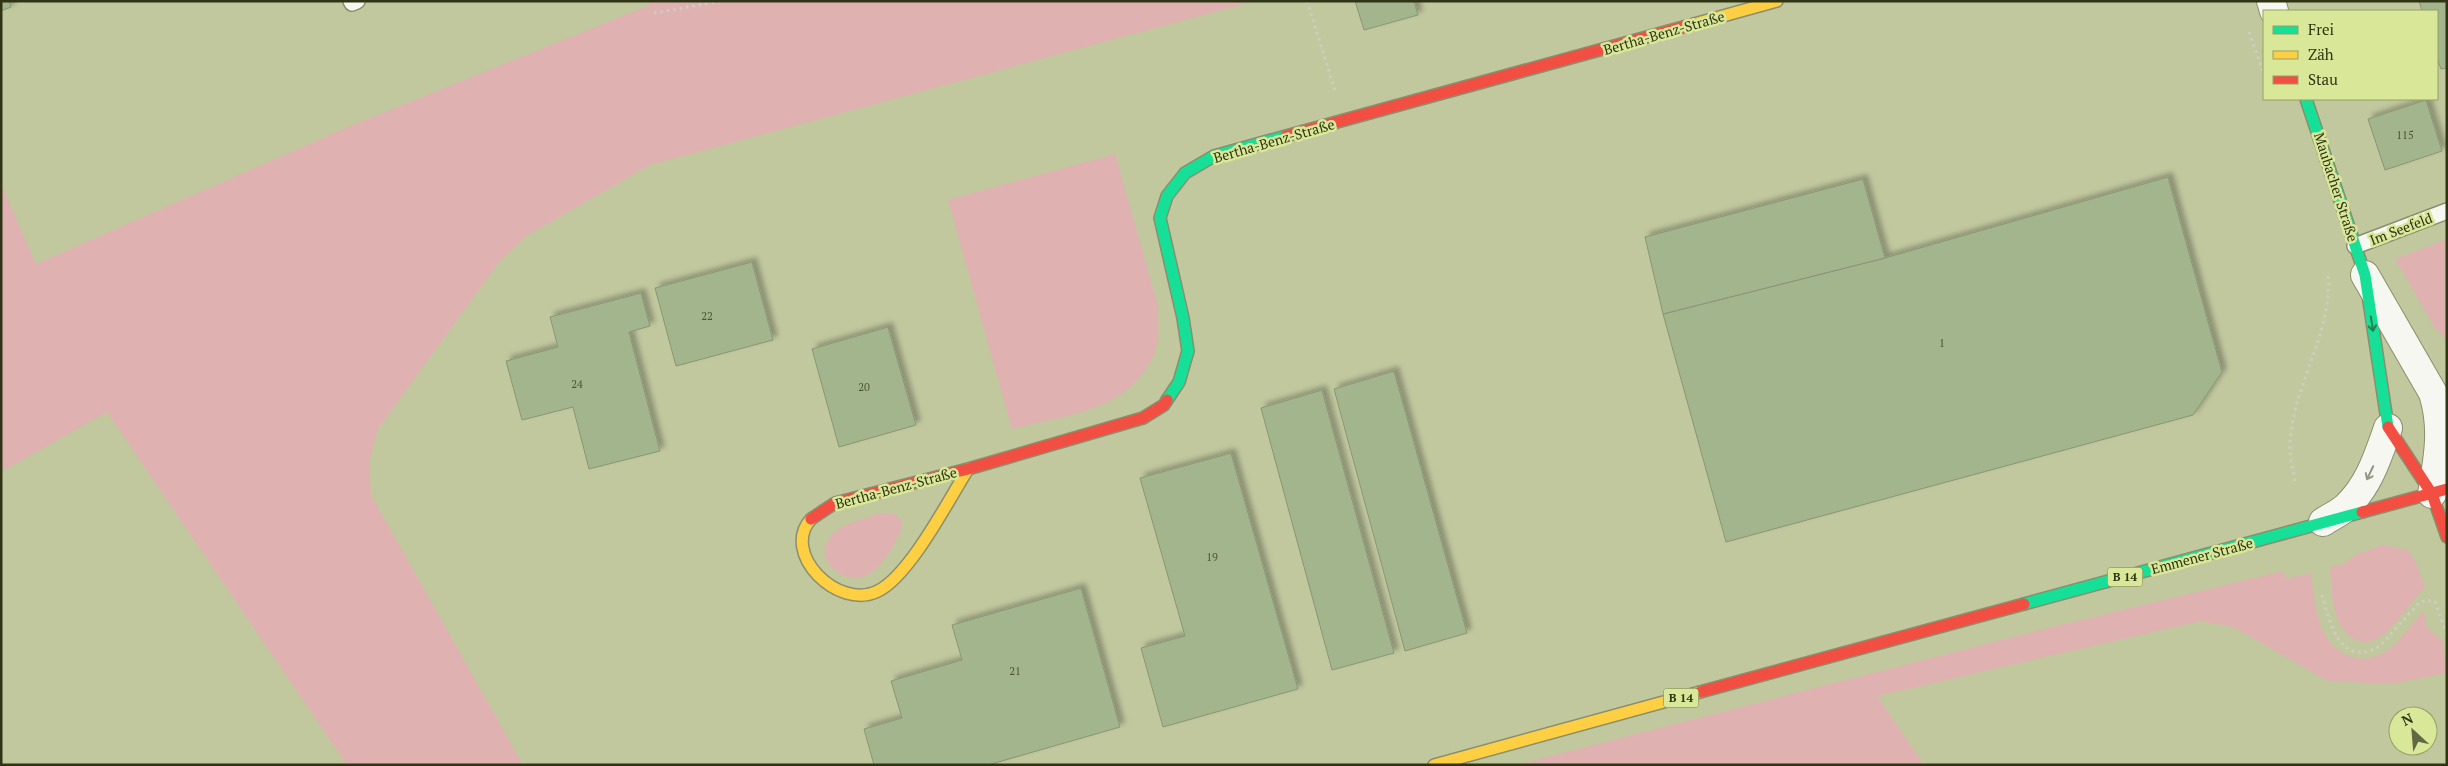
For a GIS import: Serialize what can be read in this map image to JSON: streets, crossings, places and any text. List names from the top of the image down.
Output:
{
  "streets": {
    "street": [
      "Bertha-Benz-Straße",
      "Maubacher Straße",
      "Emmener Straße",
      "B 14"
    ],
    "lane": ["Im Seefeld"]
  },
  "crossings": [
    ["Maubacher Straße", "Im Seefeld"],
    ["Maubacher Straße", "Emmener Straße"]
  ],
  "house_numbers": [
    "115",
    "22",
    "1",
    "24",
    "20",
    "19",
    "21"
  ],
  "legend": ["Frei", "Zäh", "Stau"],
  "north": "top left"
}
